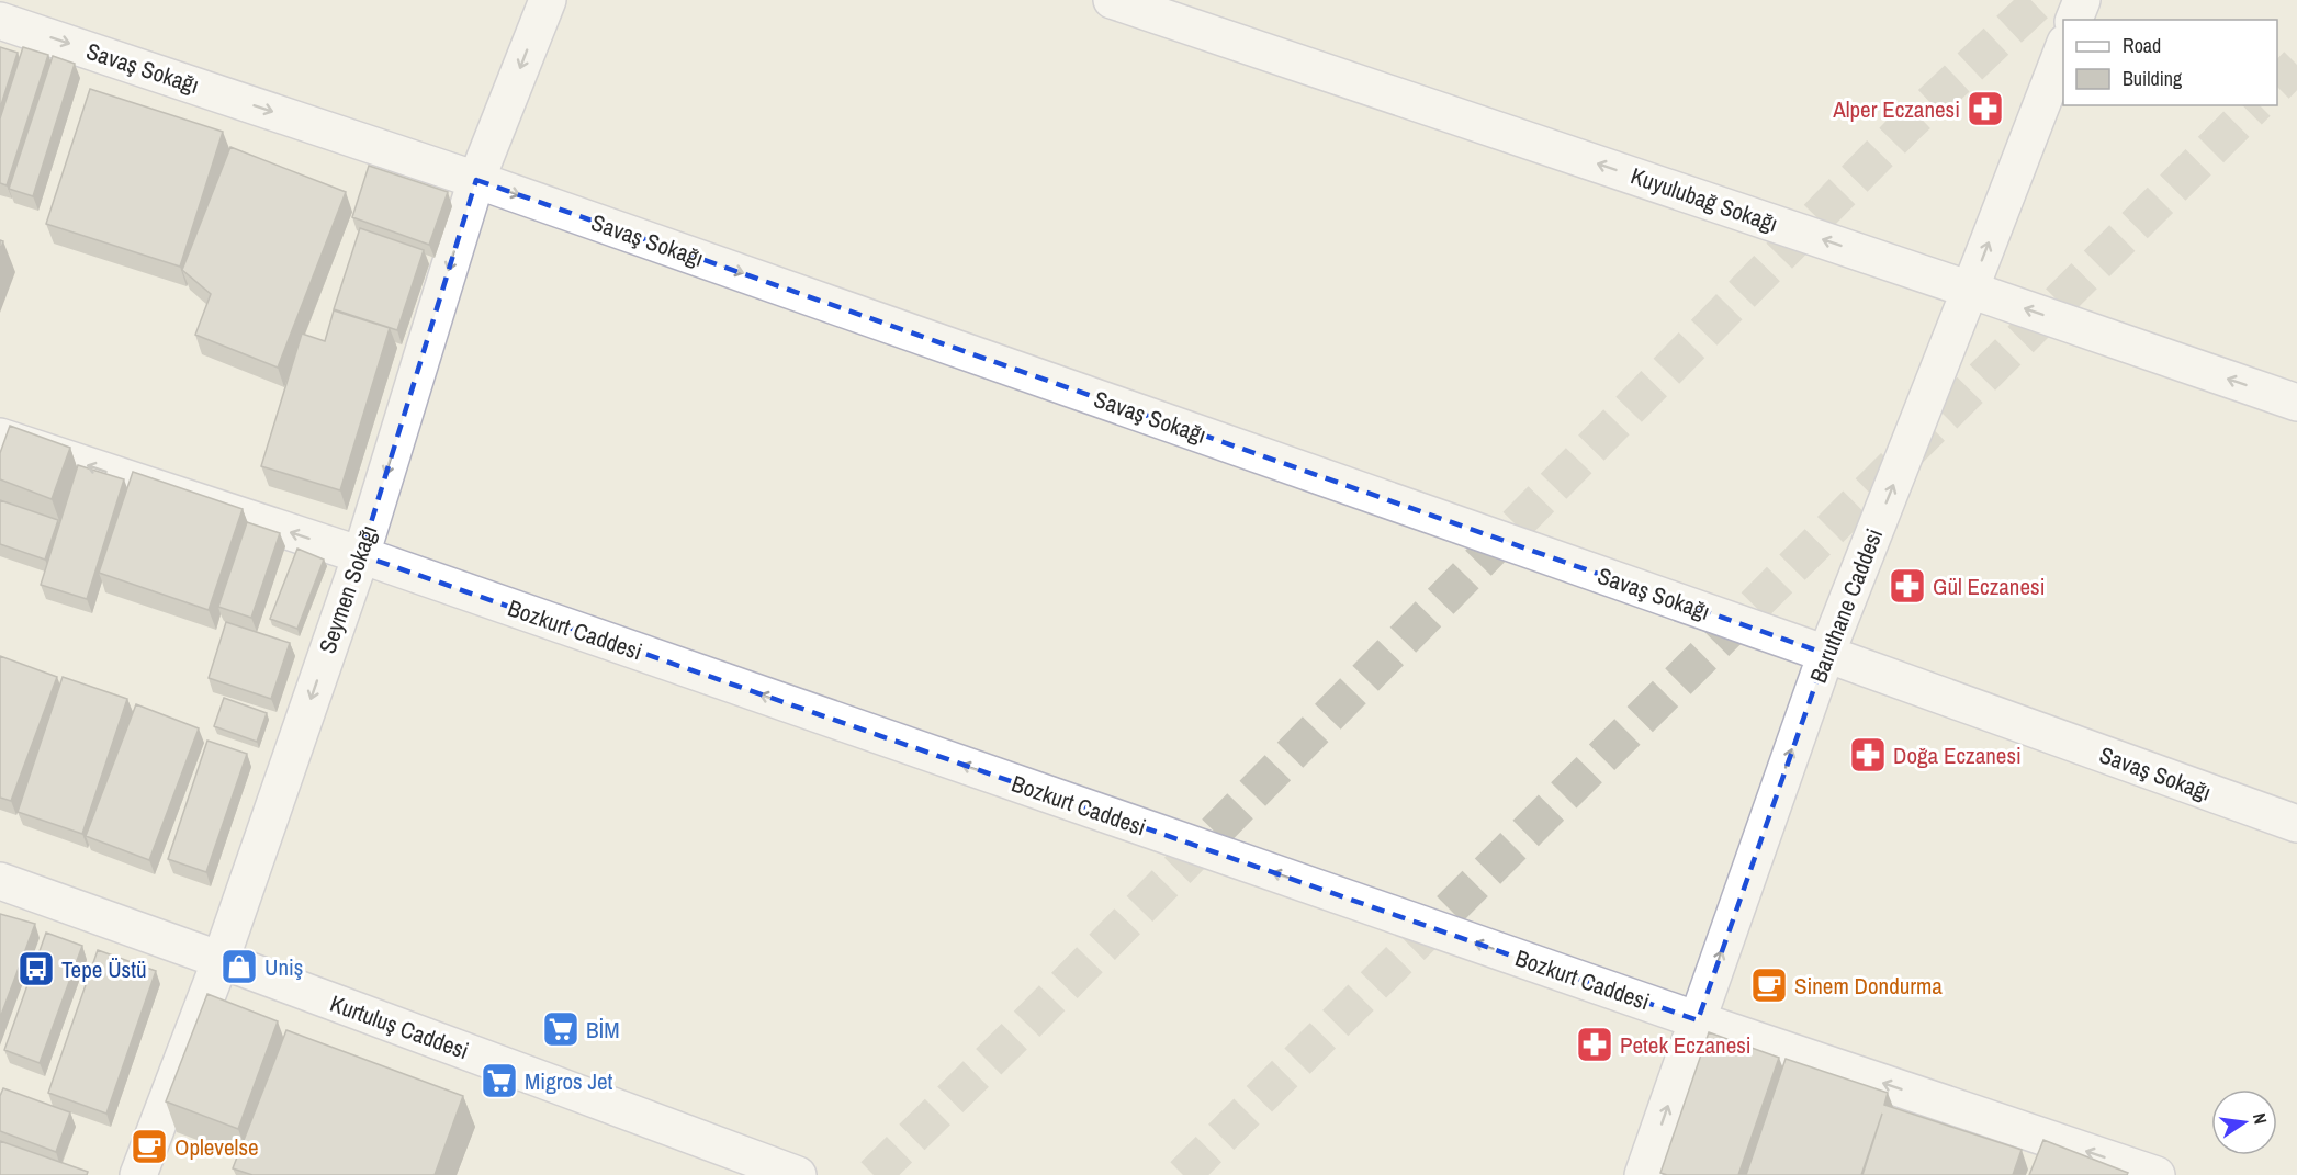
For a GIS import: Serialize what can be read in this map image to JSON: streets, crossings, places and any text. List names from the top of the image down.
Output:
{
  "streets": {
    "street": [
      "Savaş Sokağı",
      "Kuyulubağ Sokağı",
      "Seymen Sokağı",
      "Baruthane Caddesi",
      "Bozkurt Caddesi",
      "Kurtuluş Caddesi"
    ]
  },
  "crossings": [
    ["Savaş Sokağı", "Seymen Sokağı"],
    ["Savaş Sokağı", "Baruthane Caddesi"],
    ["Kuyulubağ Sokağı", "Baruthane Caddesi"],
    ["Seymen Sokağı", "Bozkurt Caddesi"],
    ["Seymen Sokağı", "Kurtuluş Caddesi"],
    ["Baruthane Caddesi", "Bozkurt Caddesi"]
  ],
  "one_way": [
    "Savaş Sokağı",
    "Kuyulubağ Sokağı",
    "Seymen Sokağı",
    "Baruthane Caddesi",
    "Bozkurt Caddesi"
  ],
  "places": {
    "pharmacy": [
      "Alper Eczanesi",
      "Gül Eczanesi",
      "Doğa Eczanesi",
      "Petek Eczanesi"
    ],
    "shop": ["Uniş"],
    "bus stop": ["Tepe Üstü"],
    "cafe": ["Sinem Dondurma", "Oplevelse"],
    "supermarket": ["BİM", "Migros Jet"]
  },
  "legend": ["Road", "Building"],
  "north": "right"
}
